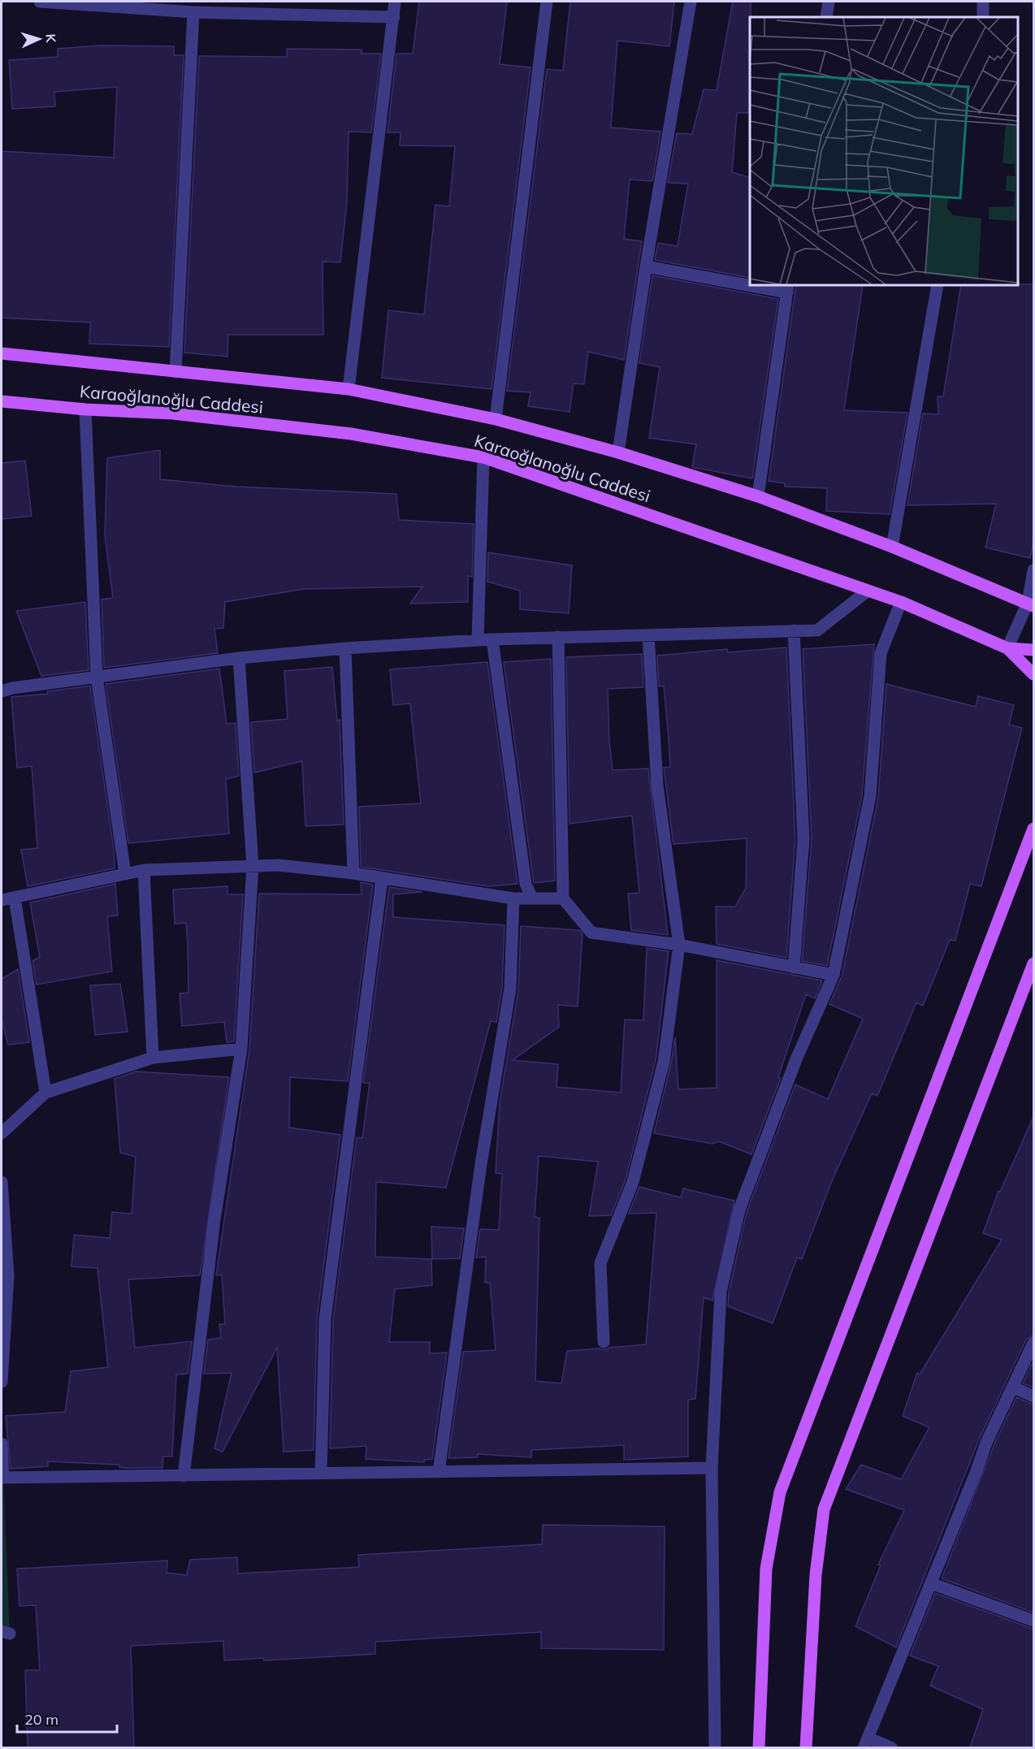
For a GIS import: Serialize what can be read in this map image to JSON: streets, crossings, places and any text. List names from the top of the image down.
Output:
{
  "streets": {
    "main road": ["Karaoğlanoğlu Caddesi"]
  },
  "scale_bar": "20 m",
  "north": "right"
}
